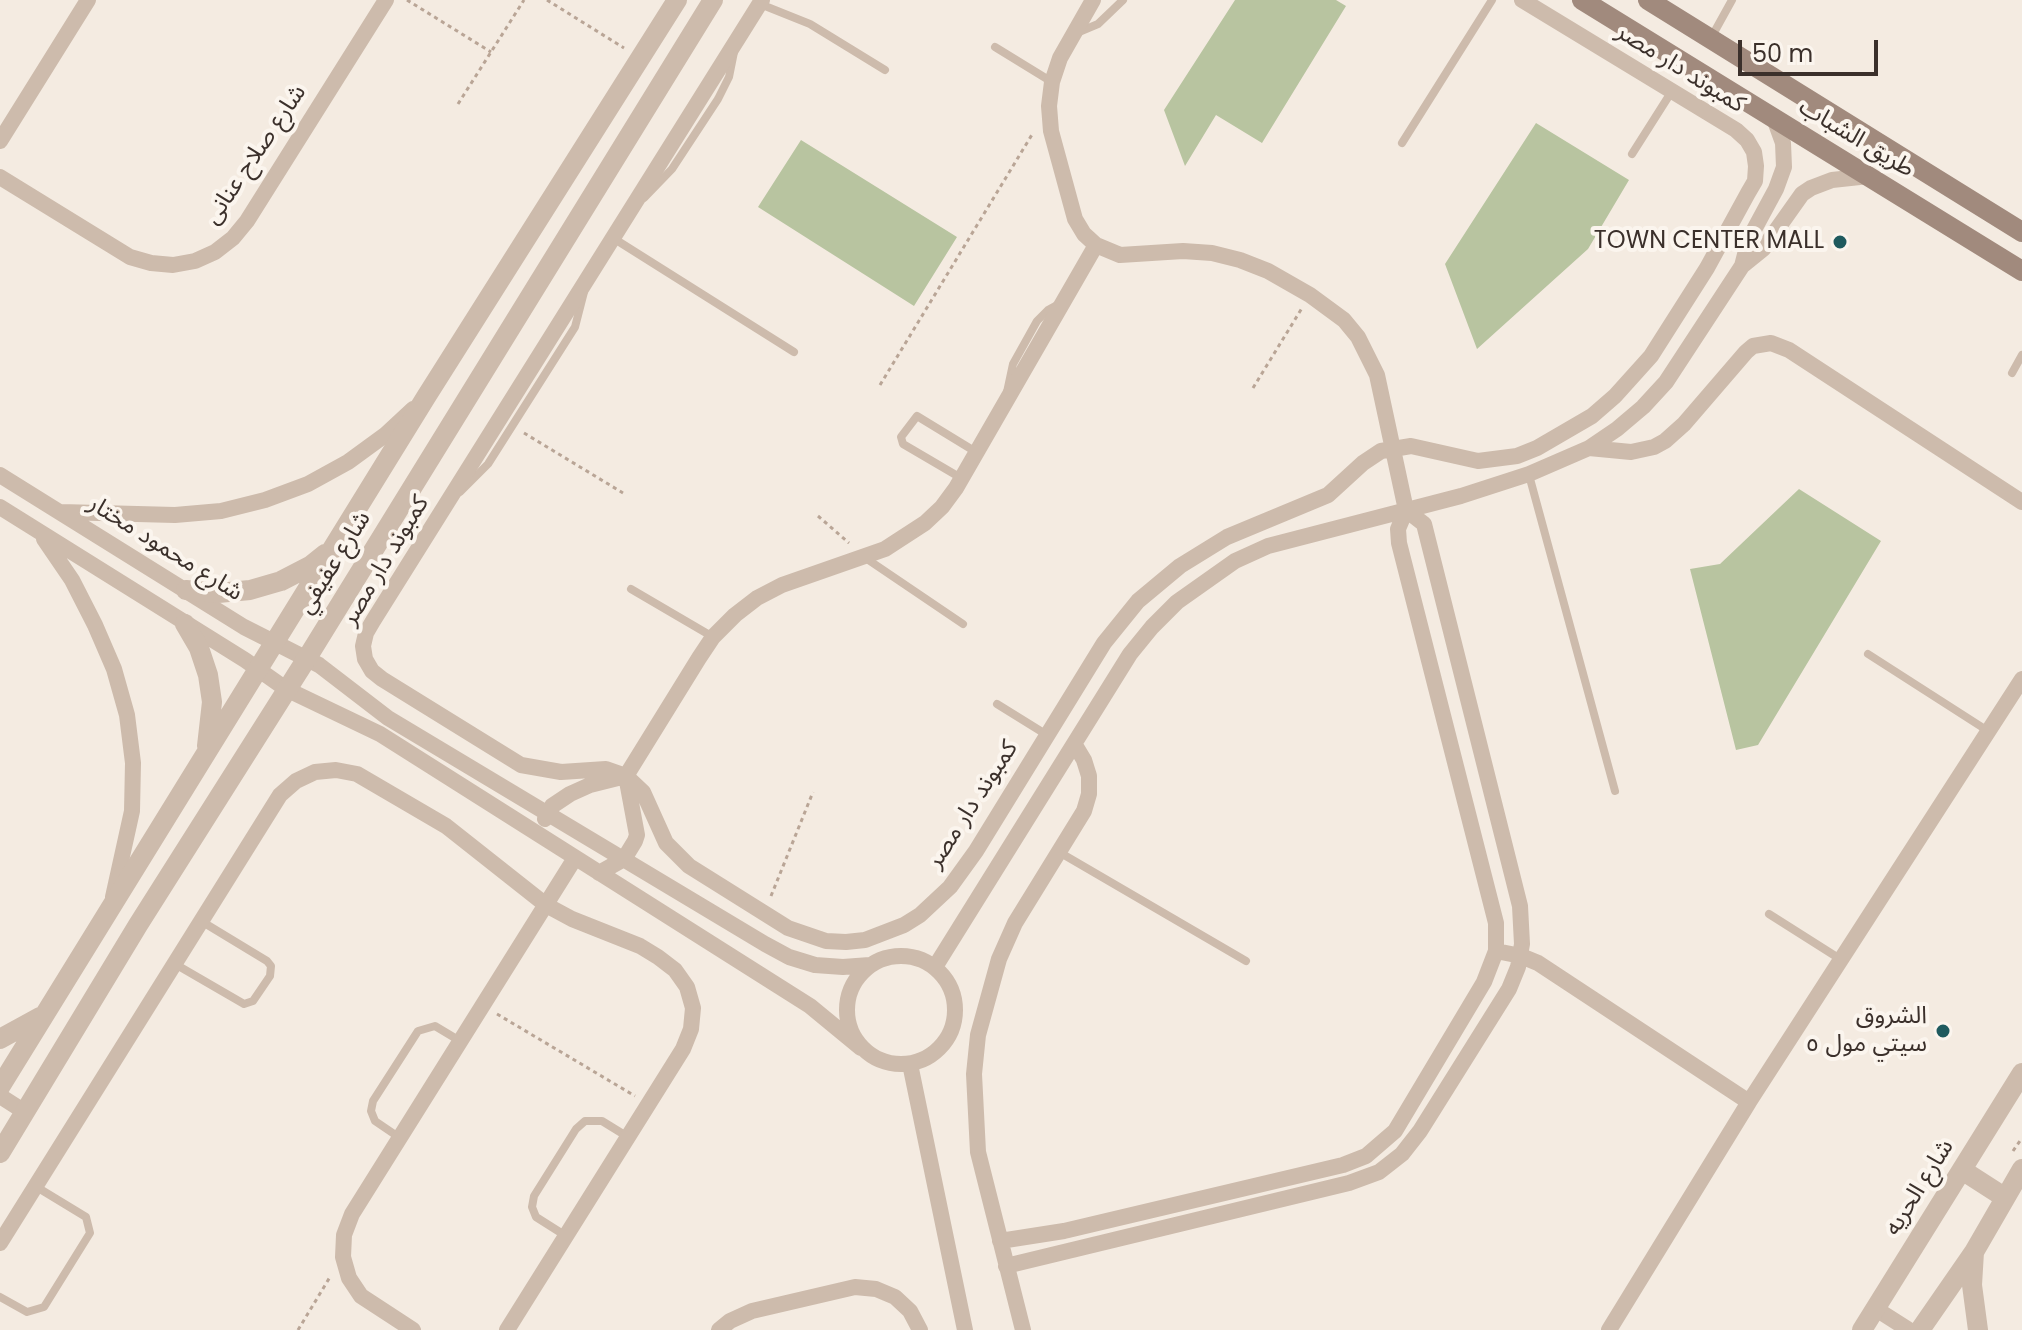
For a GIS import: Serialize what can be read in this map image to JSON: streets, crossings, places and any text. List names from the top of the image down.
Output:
{
  "streets": {
    "main road": ["طريق الشباب"],
    "street": [
      "كمبوند دار مصر",
      "شارع صلاح عنانى",
      "شارع محمود مختار",
      "شارع عفيفي",
      "شارع الحريه"
    ]
  },
  "crossings": [
    ["شارع محمود مختار", "شارع عفيفي"]
  ],
  "places": ["TOWN CENTER MALL", "الشروق سيتي مول ٥"],
  "scale_bar": "50 m"
}
